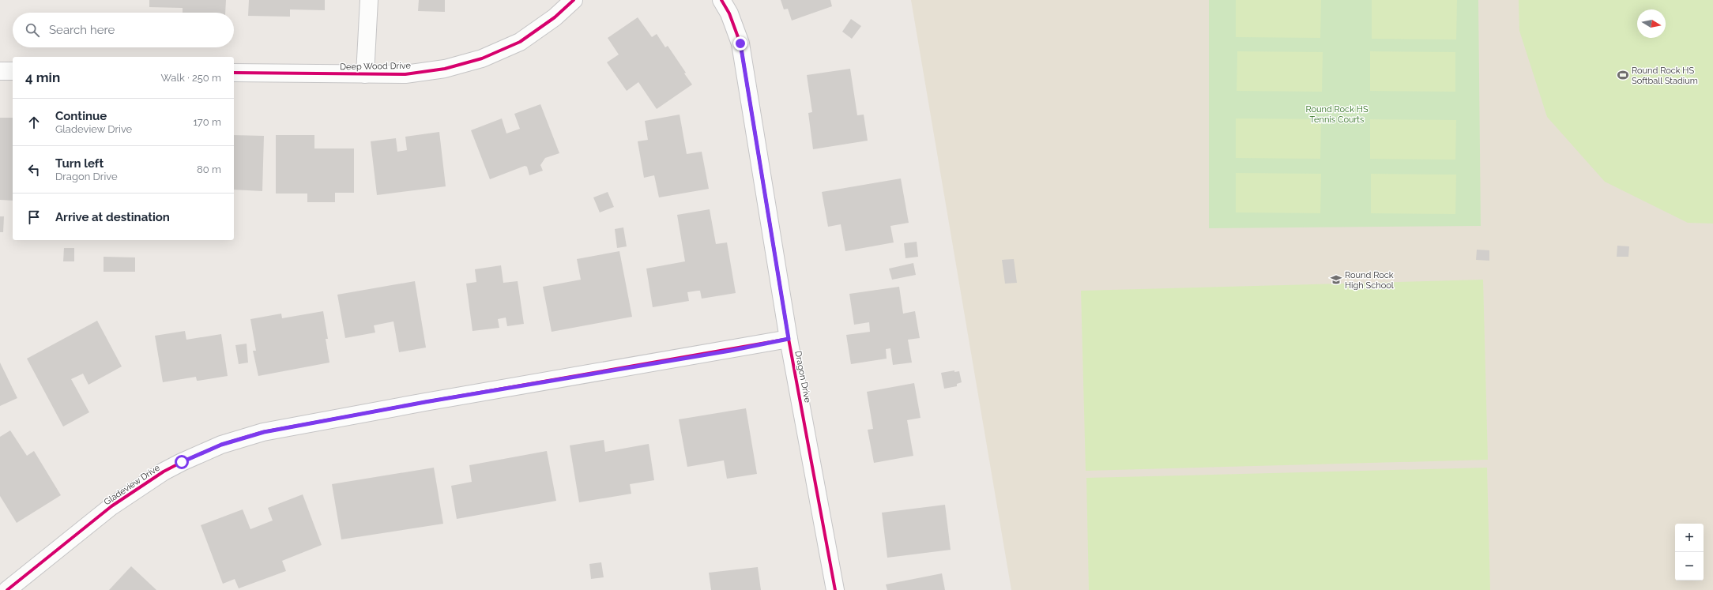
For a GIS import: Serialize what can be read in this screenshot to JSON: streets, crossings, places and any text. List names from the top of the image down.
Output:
{
  "streets": {
    "street": ["Deep Wood Drive", "Dragon Drive", "Gladeview Drive"]
  },
  "crossings": [
    ["Dragon Drive", "Gladeview Drive"]
  ],
  "parks": ["Round Rock HS Tennis Courts"],
  "places": {
    "sports": ["Round Rock HS Softball Stadium"],
    "school or university": ["Round Rock High School"]
  },
  "north": "right",
  "page": {
    "search": "Search here",
    "heading": ["4 min", "Walk · 250 m"],
    "list": [
      ["Continue", "Gladeview Drive", "170 m"],
      ["Turn left", "Dragon Drive", "80 m"],
      "Arrive at destination"
    ],
    "map_buttons": ["+", "−"]
  }
}
